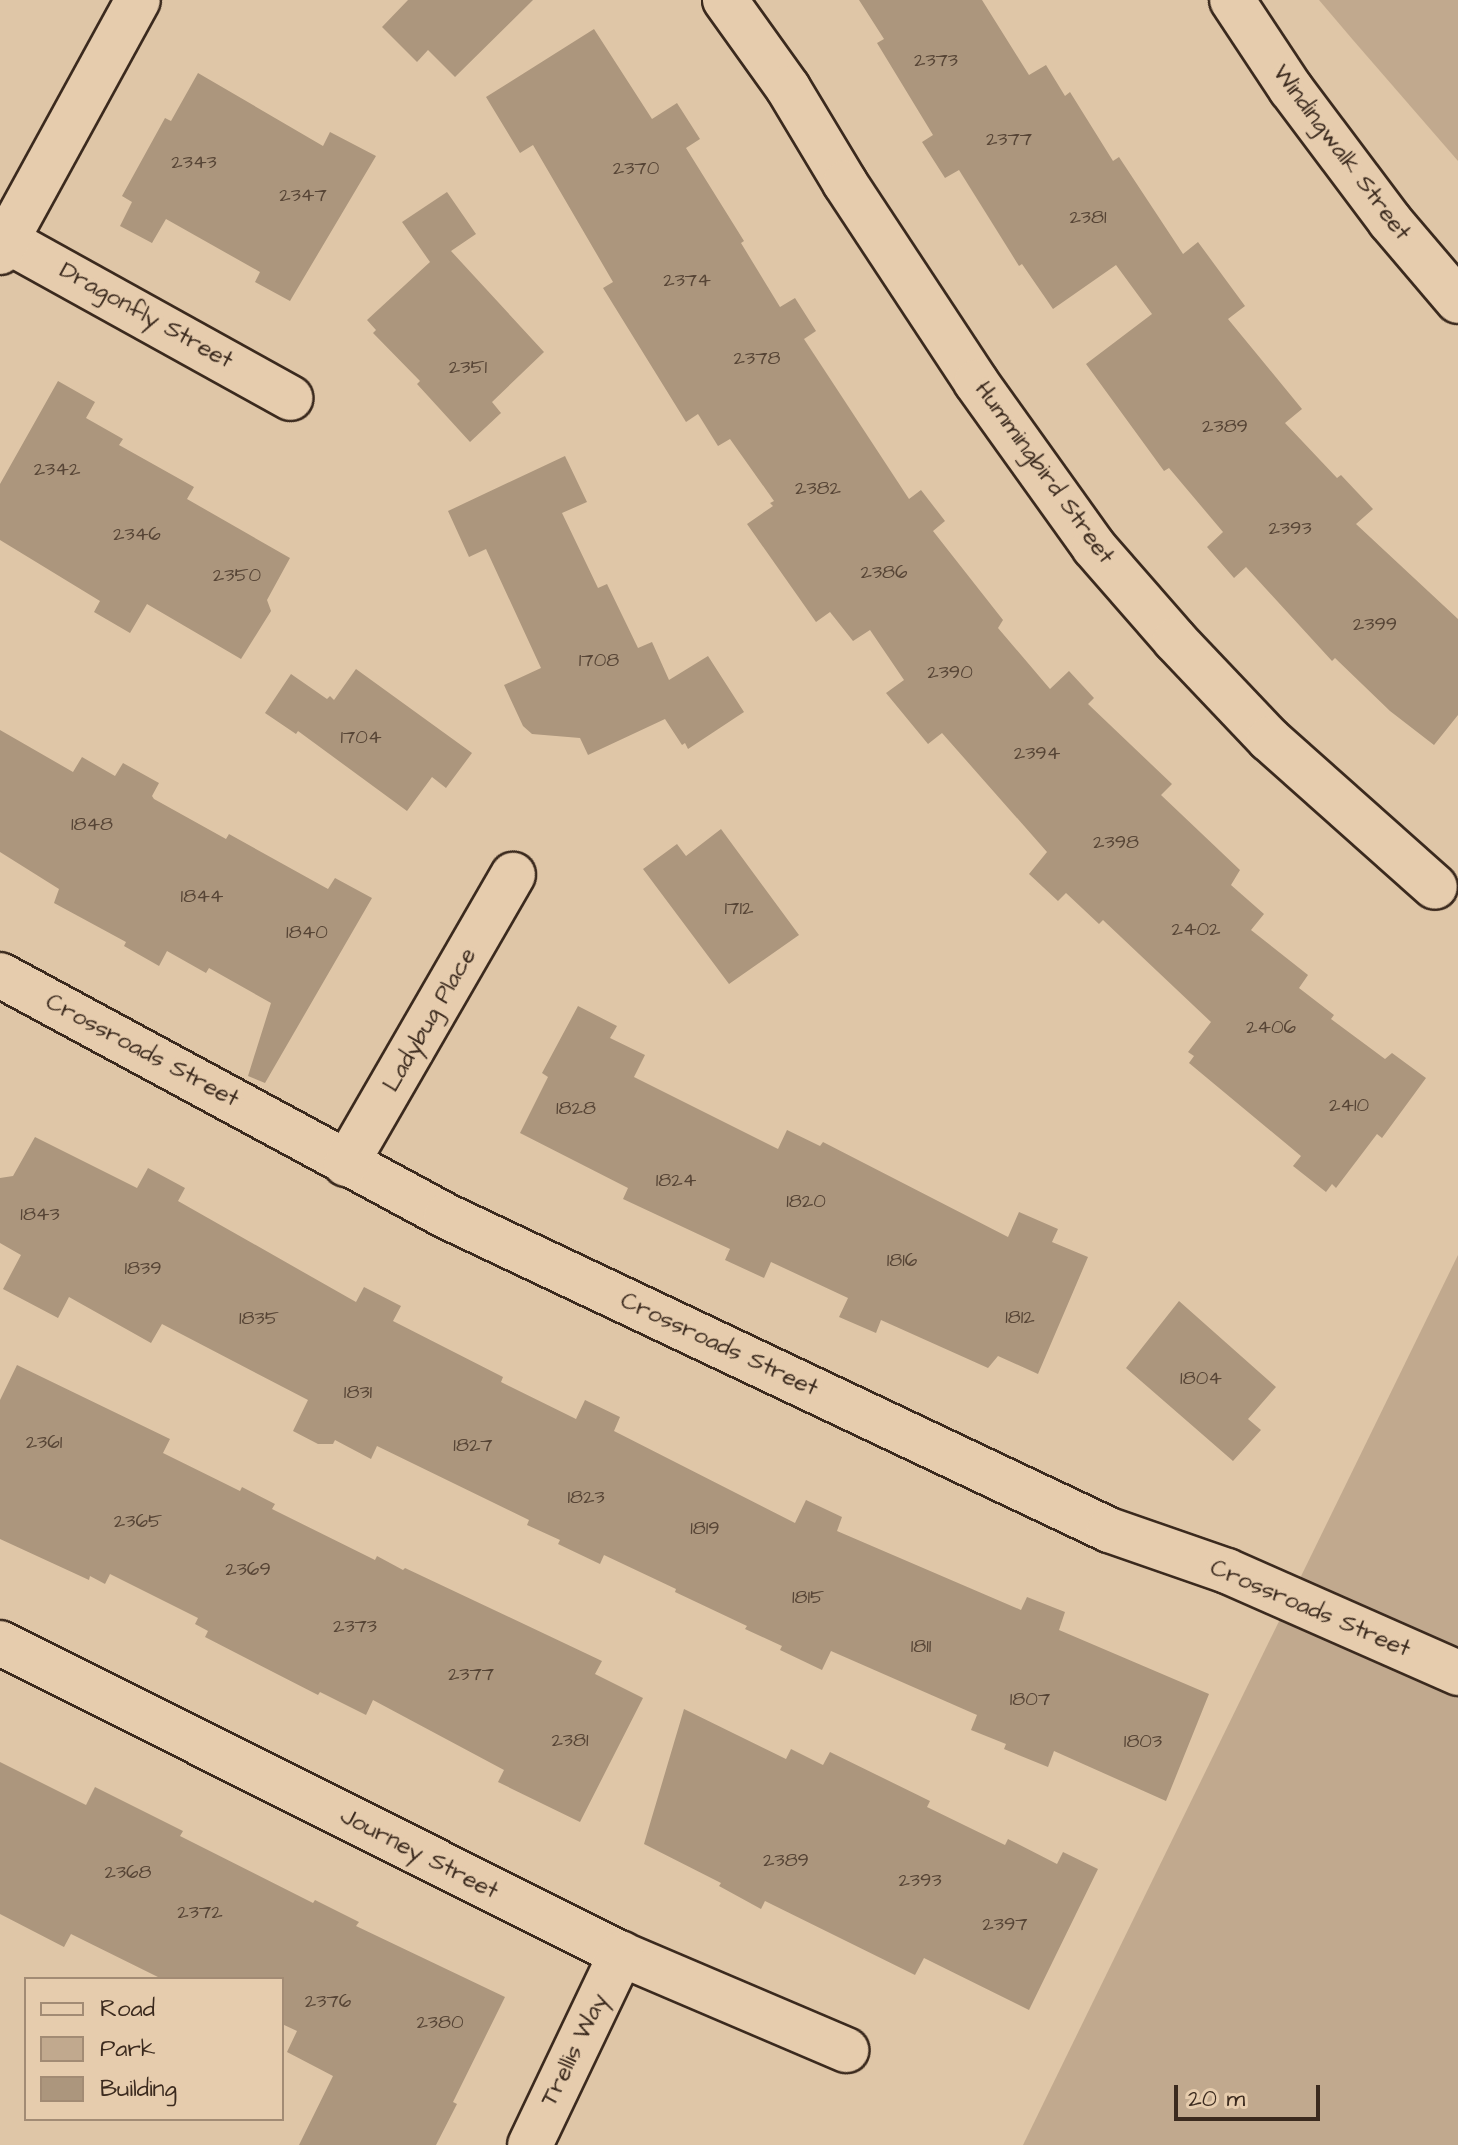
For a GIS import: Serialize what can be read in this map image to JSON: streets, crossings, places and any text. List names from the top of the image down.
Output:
{
  "streets": {
    "street": [
      "Windingwalk Street",
      "Dragonfly Street",
      "Hummingbird Street",
      "Ladybug Place",
      "Crossroads Street",
      "Journey Street",
      "Trellis Way"
    ]
  },
  "crossings": [
    ["Ladybug Place", "Crossroads Street"],
    ["Journey Street", "Trellis Way"]
  ],
  "house_numbers": [
    "2373",
    "2377",
    "2343",
    "2370",
    "2347",
    "2381",
    "2374",
    "2378",
    "2351",
    "2389",
    "2342",
    "2382",
    "2393",
    "2346",
    "2386",
    "2350",
    "2399",
    "1708",
    "2390",
    "1704",
    "2394",
    "1848",
    "2398",
    "1844",
    "1712",
    "2402",
    "1840",
    "2406",
    "2410",
    "1828",
    "1824",
    "1820",
    "1843",
    "1816",
    "1839",
    "1812",
    "1835",
    "1804",
    "1831",
    "2361",
    "1827",
    "1823",
    "2365",
    "1819",
    "2369",
    "1815",
    "2373",
    "1811",
    "2377",
    "1807",
    "2381",
    "1803",
    "2389",
    "2368",
    "2393",
    "2372",
    "2397",
    "2376",
    "2380"
  ],
  "legend": ["Road", "Park", "Building"],
  "scale_bar": "20 m"
}
